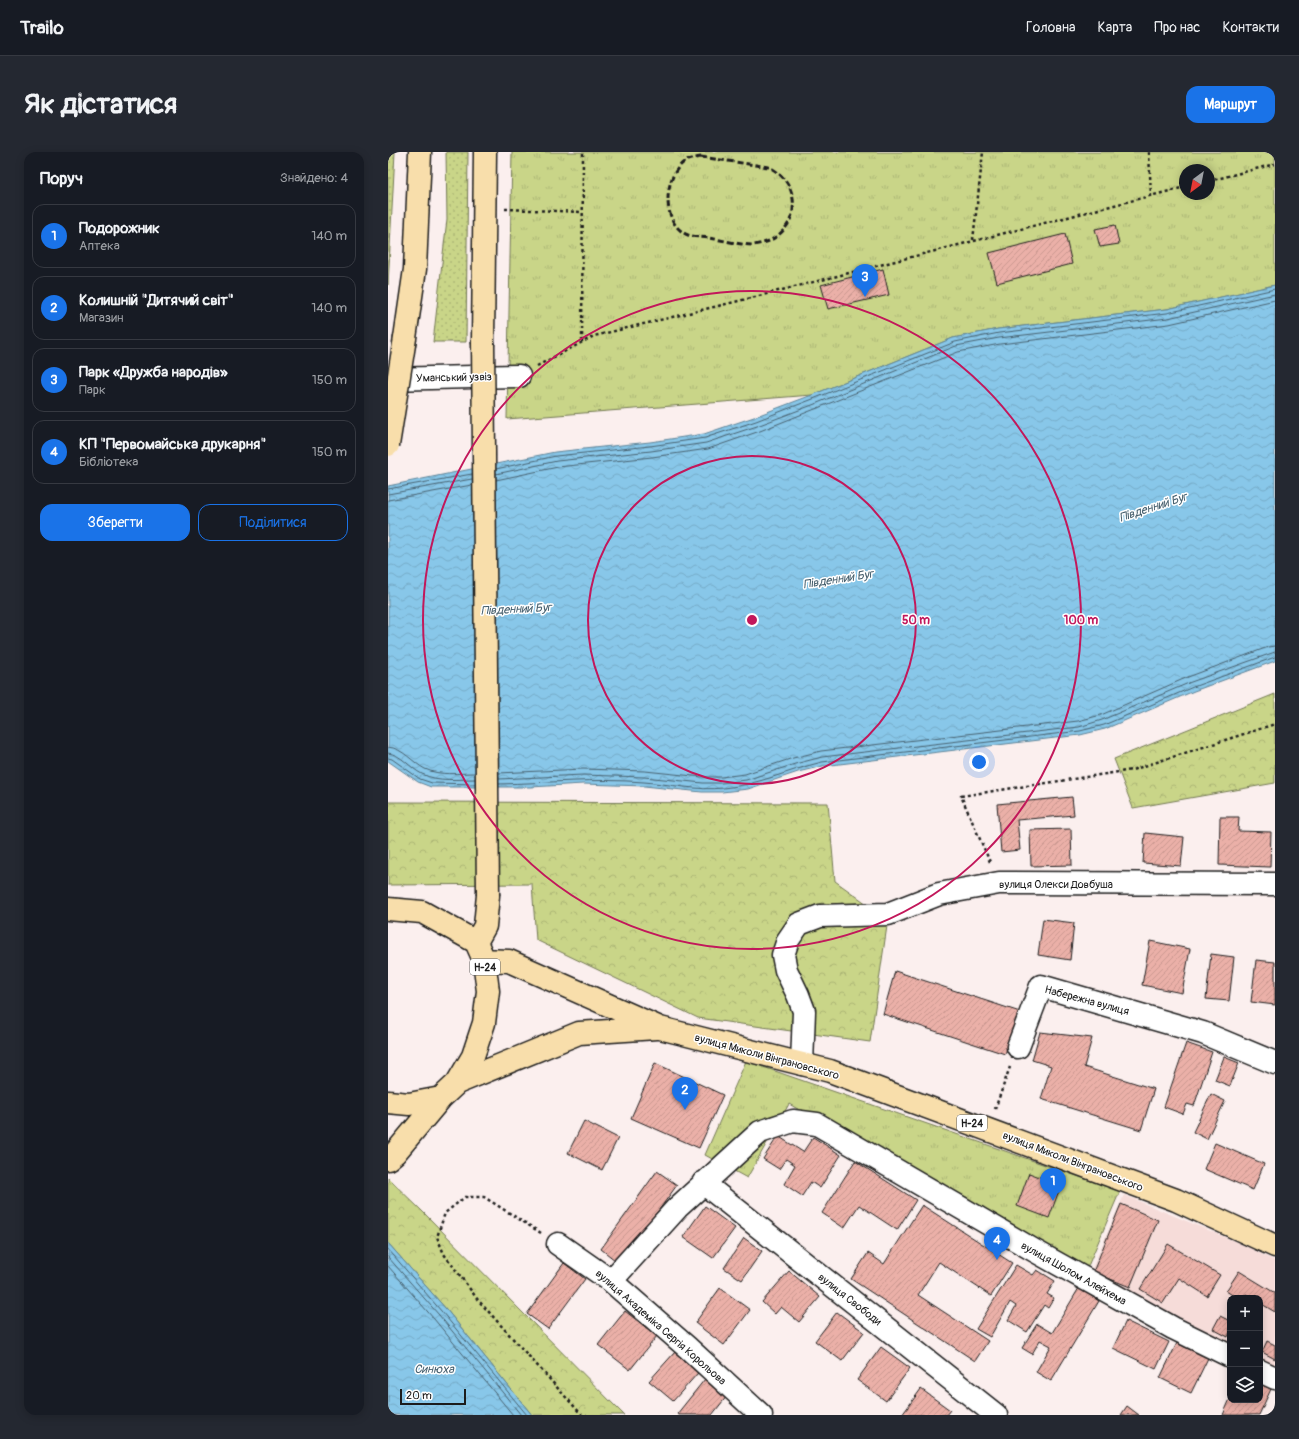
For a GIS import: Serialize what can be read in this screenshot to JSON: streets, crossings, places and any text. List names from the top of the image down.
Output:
{
  "streets": {
    "main road": ["Н-24", "вулиця Миколи Вінграновського"],
    "street": [
      "Уманський узвіз",
      "вулиця Олекси Довбуша",
      "Набережна вулиця",
      "вулиця Шолом Алейхема",
      "вулиця Свободи",
      "вулиця Академіка Сергія Корольова"
    ]
  },
  "crossings": [
    ["вулиця Олекси Довбуша", "вулиця Миколи Вінграновського"],
    ["Н-24", "вулиця Миколи Вінграновського"],
    ["вулиця Шолом Алейхема", "вулиця Свободи"]
  ],
  "water": ["Південний Буг", "Синюха"],
  "scale_bar": "20 m",
  "north": "bottom left",
  "page": {
    "header": "Trailo",
    "nav": [
      "Головна",
      "Карта",
      "Про нас",
      "Контакти"
    ],
    "buttons": [
      "Маршрут",
      ["Зберегти", "Поділитися"]
    ],
    "title": "Як дістатися",
    "heading": ["Поруч", "Знайдено: 4"],
    "list": [
      {
        "mark": "1",
        "name": "Подорожник",
        "note": "Аптека",
        "value": "140 m"
      },
      {
        "mark": "2",
        "name": "Колишній \"Дитячий світ\"",
        "note": "Магазин",
        "value": "140 m"
      },
      {
        "mark": "3",
        "name": "Парк «Дружба народів»",
        "note": "Парк",
        "value": "150 m"
      },
      {
        "mark": "4",
        "name": "КП \"Первомайська друкарня\"",
        "note": "Бібліотека",
        "value": "150 m"
      }
    ],
    "pins": [
      "3",
      "2",
      "1",
      "4"
    ],
    "map_buttons": ["+", "−"],
    "scale": "20 m"
  },
  "rings": ["50 m", "100 m"]
}
